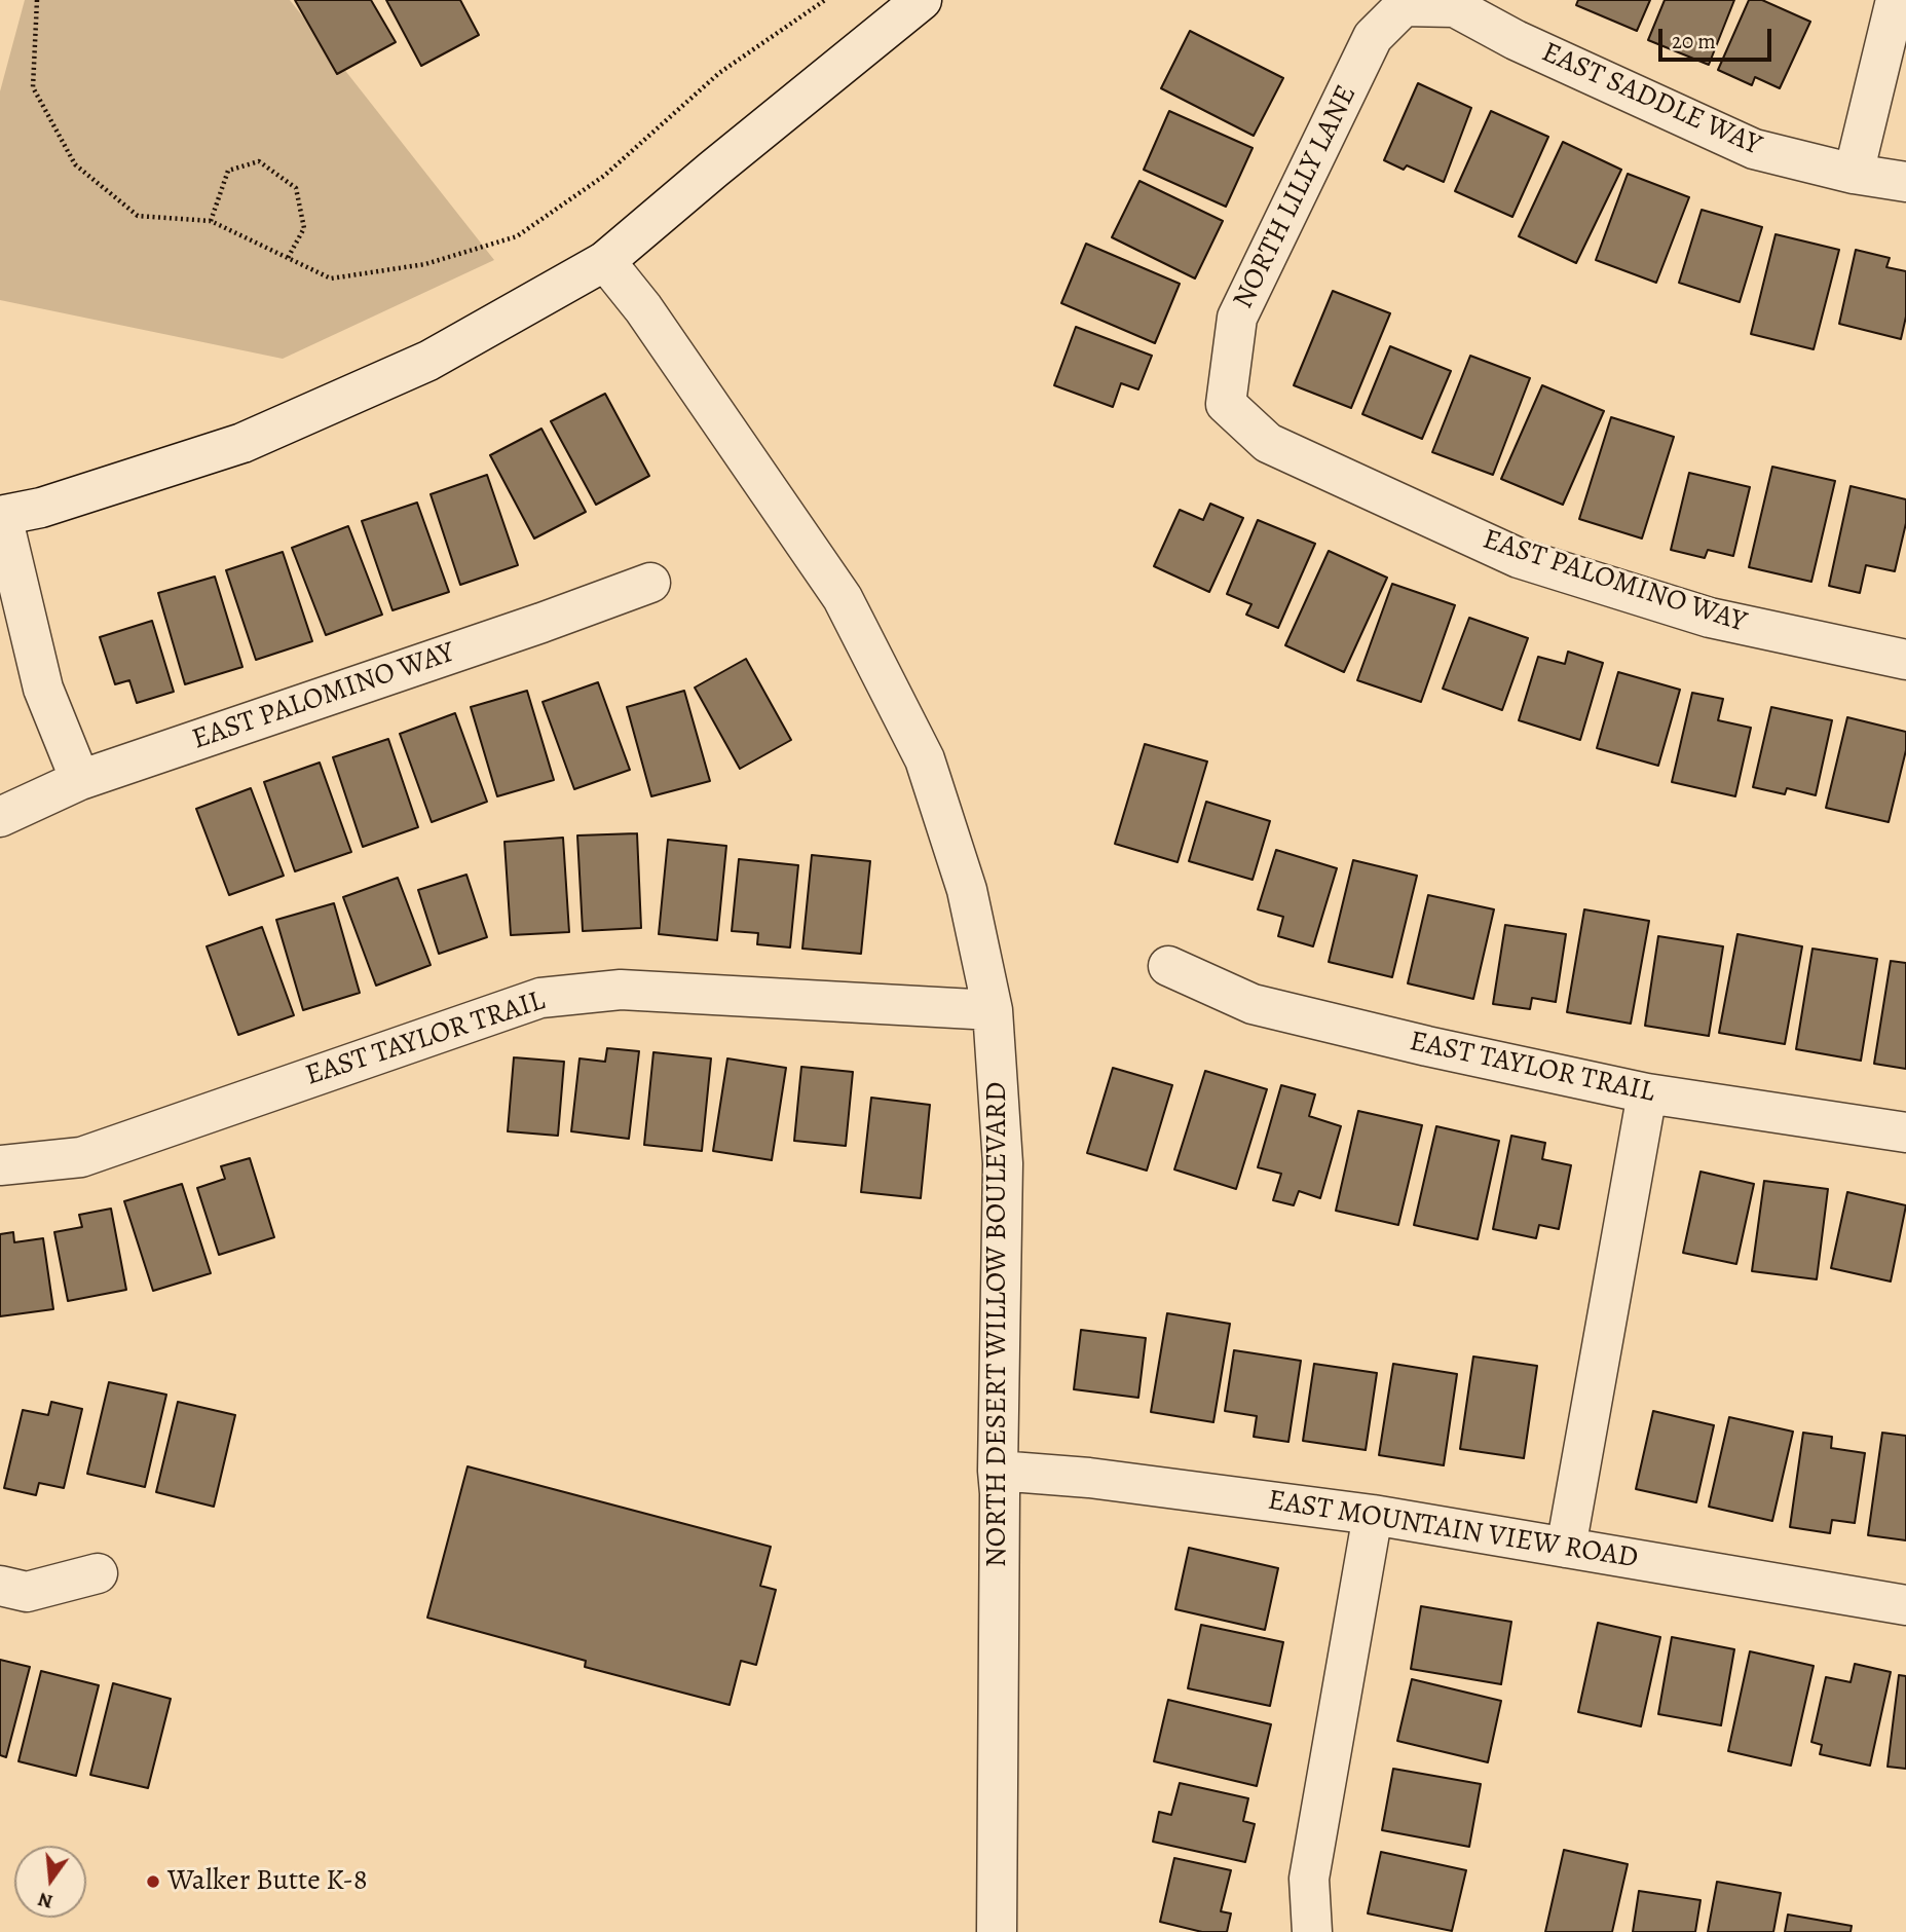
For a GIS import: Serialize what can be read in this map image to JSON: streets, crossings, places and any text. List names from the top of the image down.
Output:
{
  "streets": {
    "street": [
      "EAST SADDLE WAY",
      "NORTH LILLY LANE",
      "EAST PALOMINO WAY",
      "EAST TAYLOR TRAIL",
      "NORTH DESERT WILLOW BOULEVARD",
      "EAST MOUNTAIN VIEW ROAD"
    ]
  },
  "crossings": [
    ["EAST SADDLE WAY", "NORTH LILLY LANE"],
    ["NORTH LILLY LANE", "EAST PALOMINO WAY"],
    ["EAST TAYLOR TRAIL", "NORTH DESERT WILLOW BOULEVARD"],
    ["NORTH DESERT WILLOW BOULEVARD", "EAST MOUNTAIN VIEW ROAD"]
  ],
  "places": ["Walker Butte K-8"],
  "scale_bar": "20 m",
  "north": "bottom"
}
